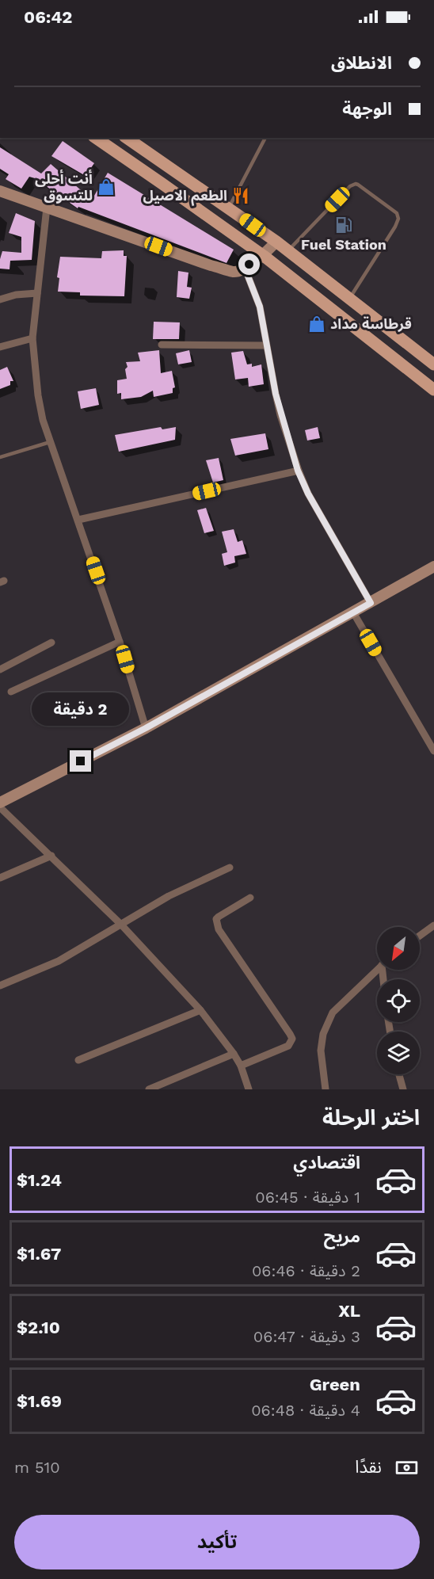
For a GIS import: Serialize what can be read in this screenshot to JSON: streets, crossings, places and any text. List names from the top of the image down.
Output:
{
  "places": {
    "shop": ["أنت أحلى للتسوق", "قرطاسة مداد"],
    "restaurant": ["الطعم الاصيل"],
    "fuel station": ["Fuel Station"]
  },
  "north": "bottom left",
  "page": {
    "status": "06:42",
    "banner": ["الانطلاق", "الوجهة"],
    "bubble": "2 دقيقة",
    "heading": "اختر الرحلة",
    "list": [
      {
        "name": "اقتصادي",
        "note": "1 دقيقة · 06:45",
        "value": "$1.24"
      },
      {
        "name": "مريح",
        "note": "2 دقيقة · 06:46",
        "value": "$1.67"
      },
      {
        "name": "XL",
        "note": "3 دقيقة · 06:47",
        "value": "$2.10"
      },
      {
        "name": "Green",
        "note": "4 دقيقة · 06:48",
        "value": "$1.69"
      }
    ],
    "pay": ["نقدًا", "510 m"],
    "buttons": "تأكيد"
  }
}
